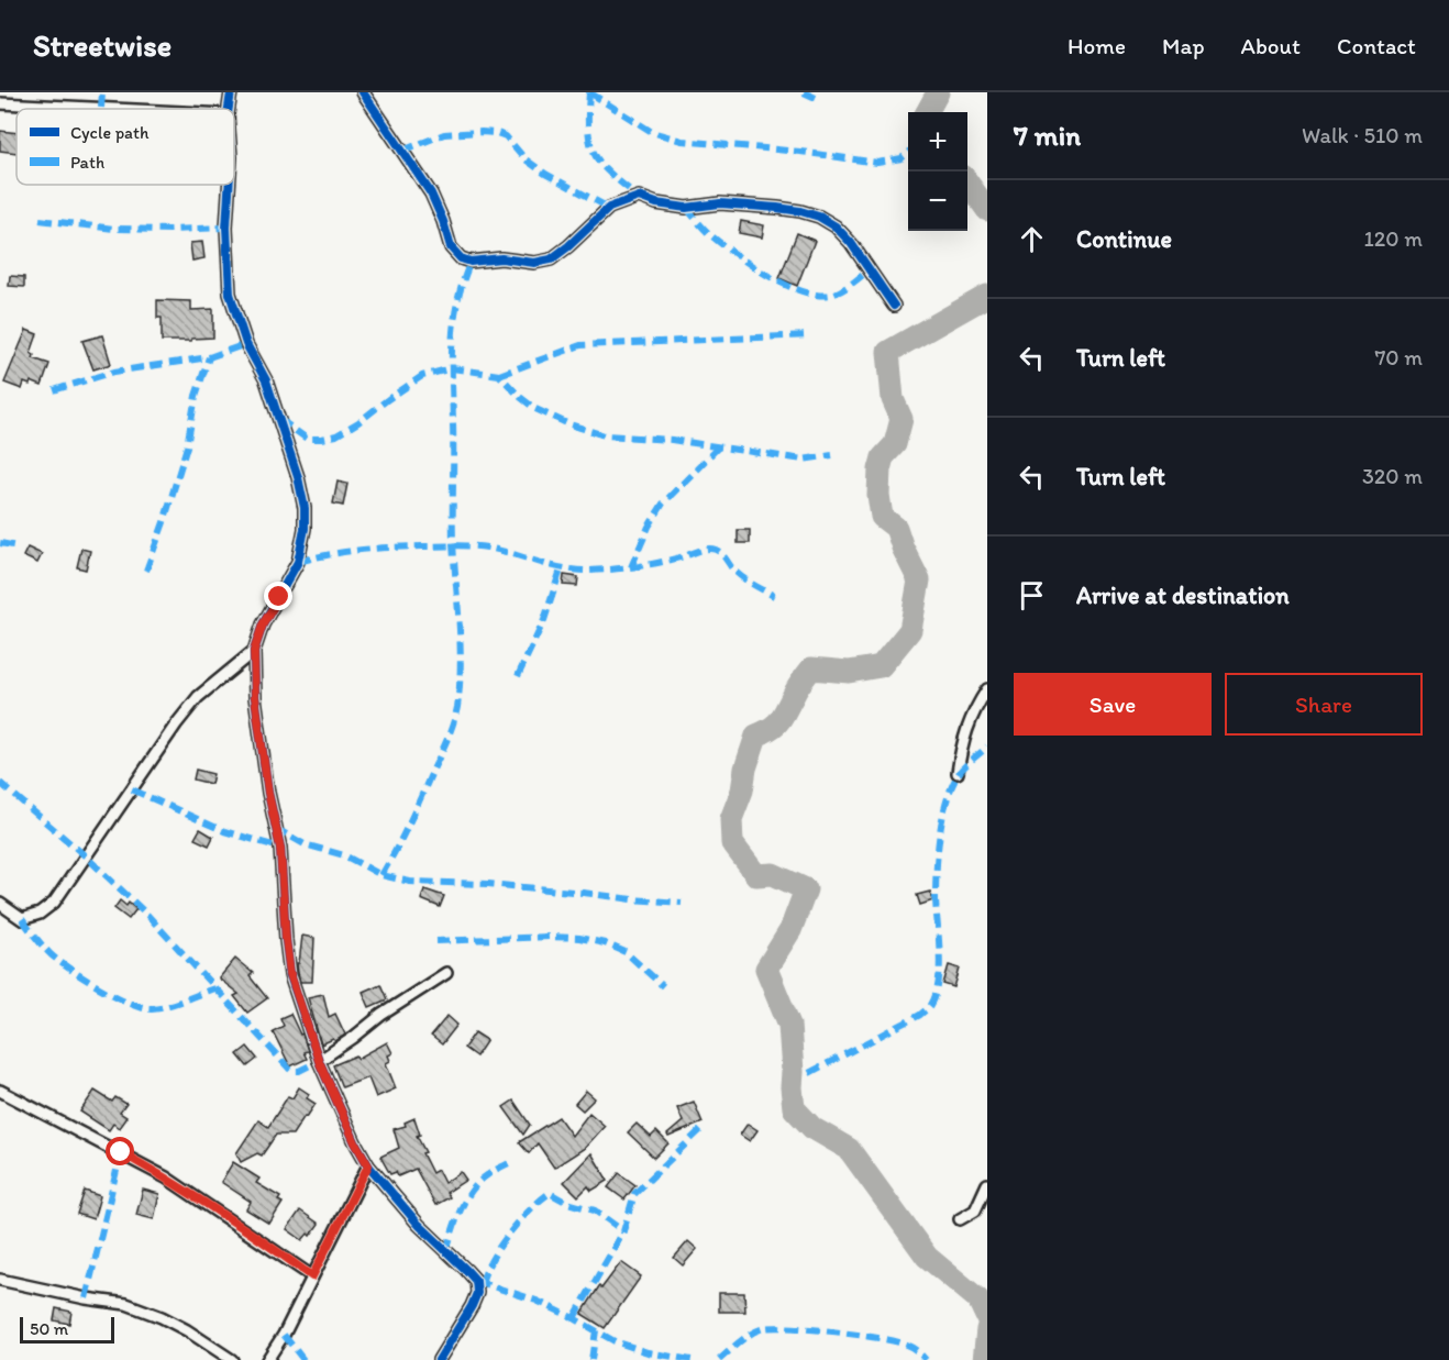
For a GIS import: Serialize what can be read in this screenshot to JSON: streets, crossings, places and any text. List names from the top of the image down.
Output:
{
  "legend": ["Cycle path", "Path"],
  "scale_bar": "50 m",
  "page": {
    "header": "Streetwise",
    "nav": [
      "Home",
      "Map",
      "About",
      "Contact"
    ],
    "heading": ["7 min", "Walk · 510 m"],
    "map_buttons": ["+", "−"],
    "list": [
      ["Continue", "120 m"],
      ["Turn left", "70 m"],
      ["Turn left", "320 m"],
      "Arrive at destination"
    ],
    "buttons": ["Save", "Share"],
    "scale": "50 m"
  }
}
